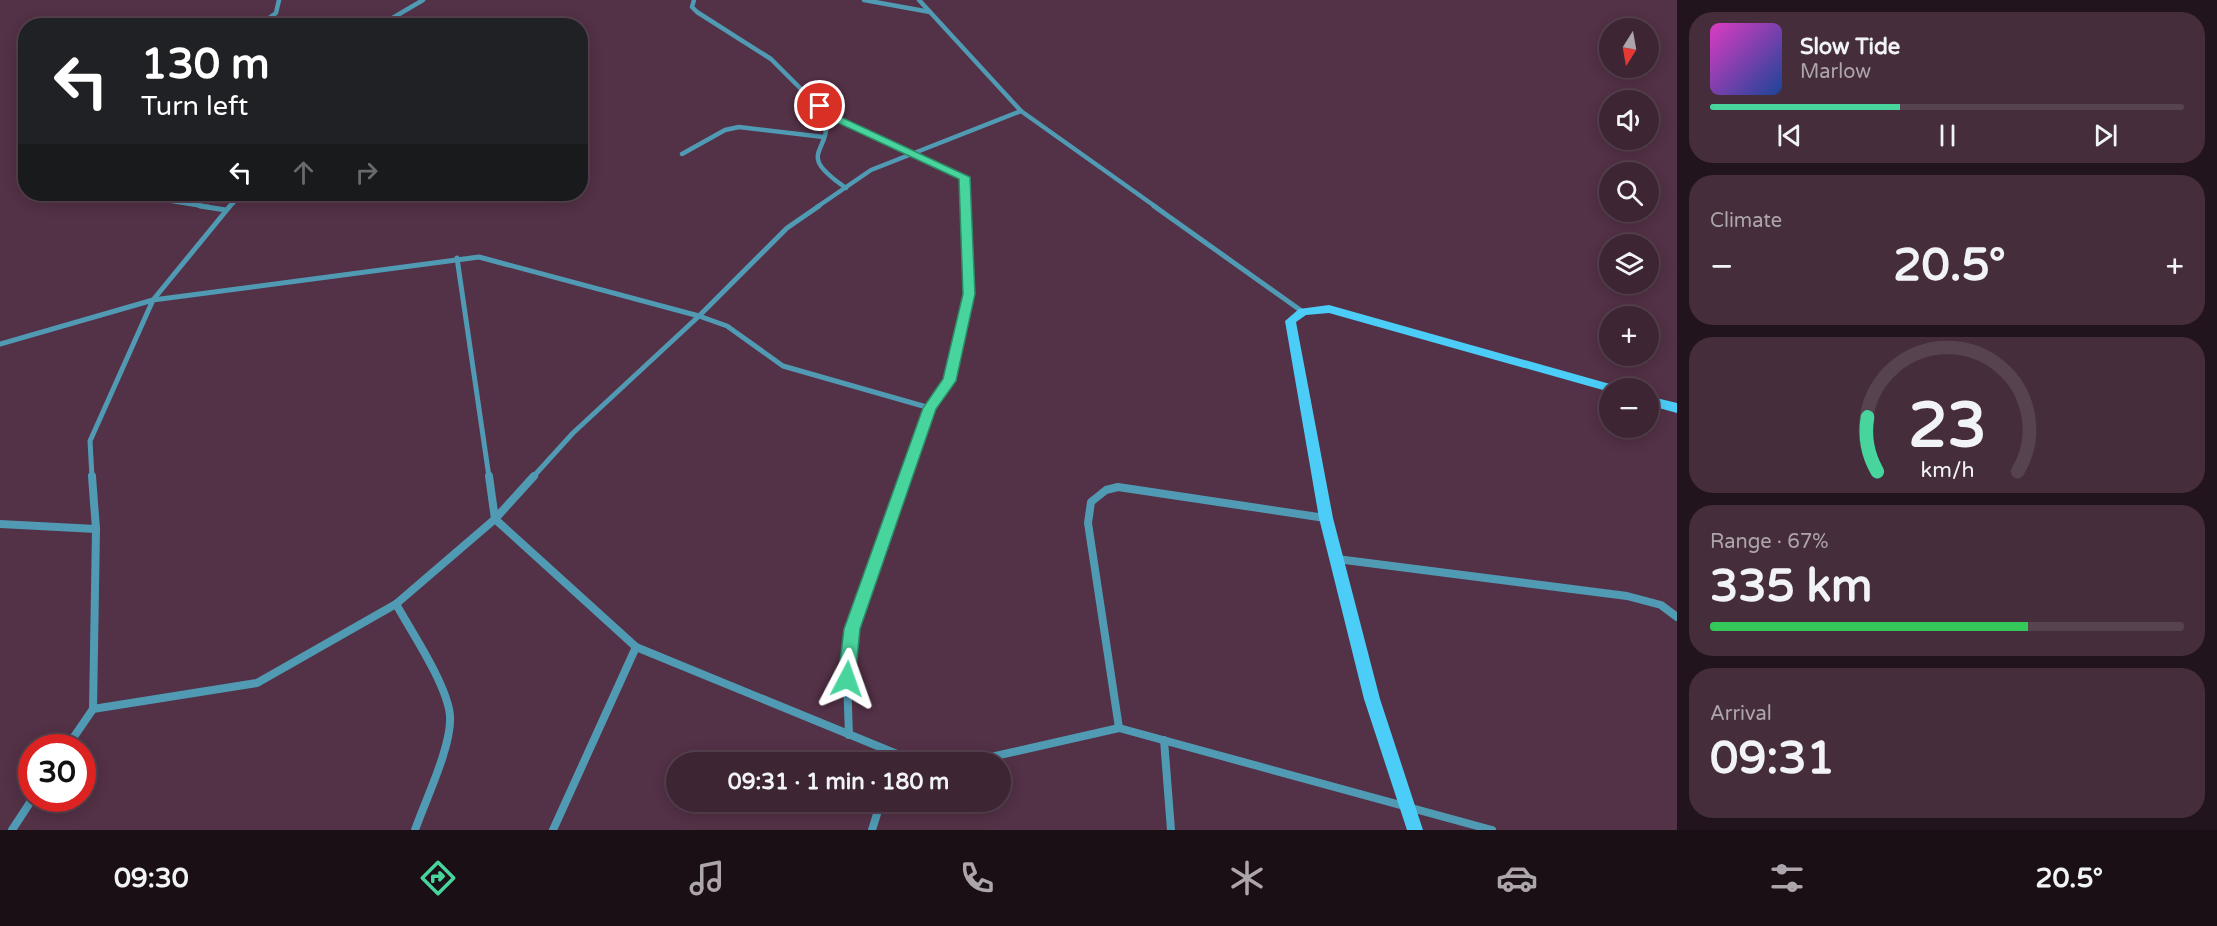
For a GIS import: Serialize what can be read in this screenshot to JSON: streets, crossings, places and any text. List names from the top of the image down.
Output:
{
  "north": "bottom",
  "page": {
    "map_buttons": ["+", "−"],
    "turn": ["130 m", "Turn left"],
    "song": ["Slow Tide", "Marlow"],
    "tile": [
      "Climate",
      ["Range · 67%", "335 km"],
      ["Arrival", "09:31"]
    ],
    "heat": ["−", "20.5°", "+"],
    "limit": "30",
    "trip": "09:31 · 1 min · 180 m",
    "tabs": ["09:30", "20.5°"],
    "gauge": ["23", "km/h"]
  }
}
